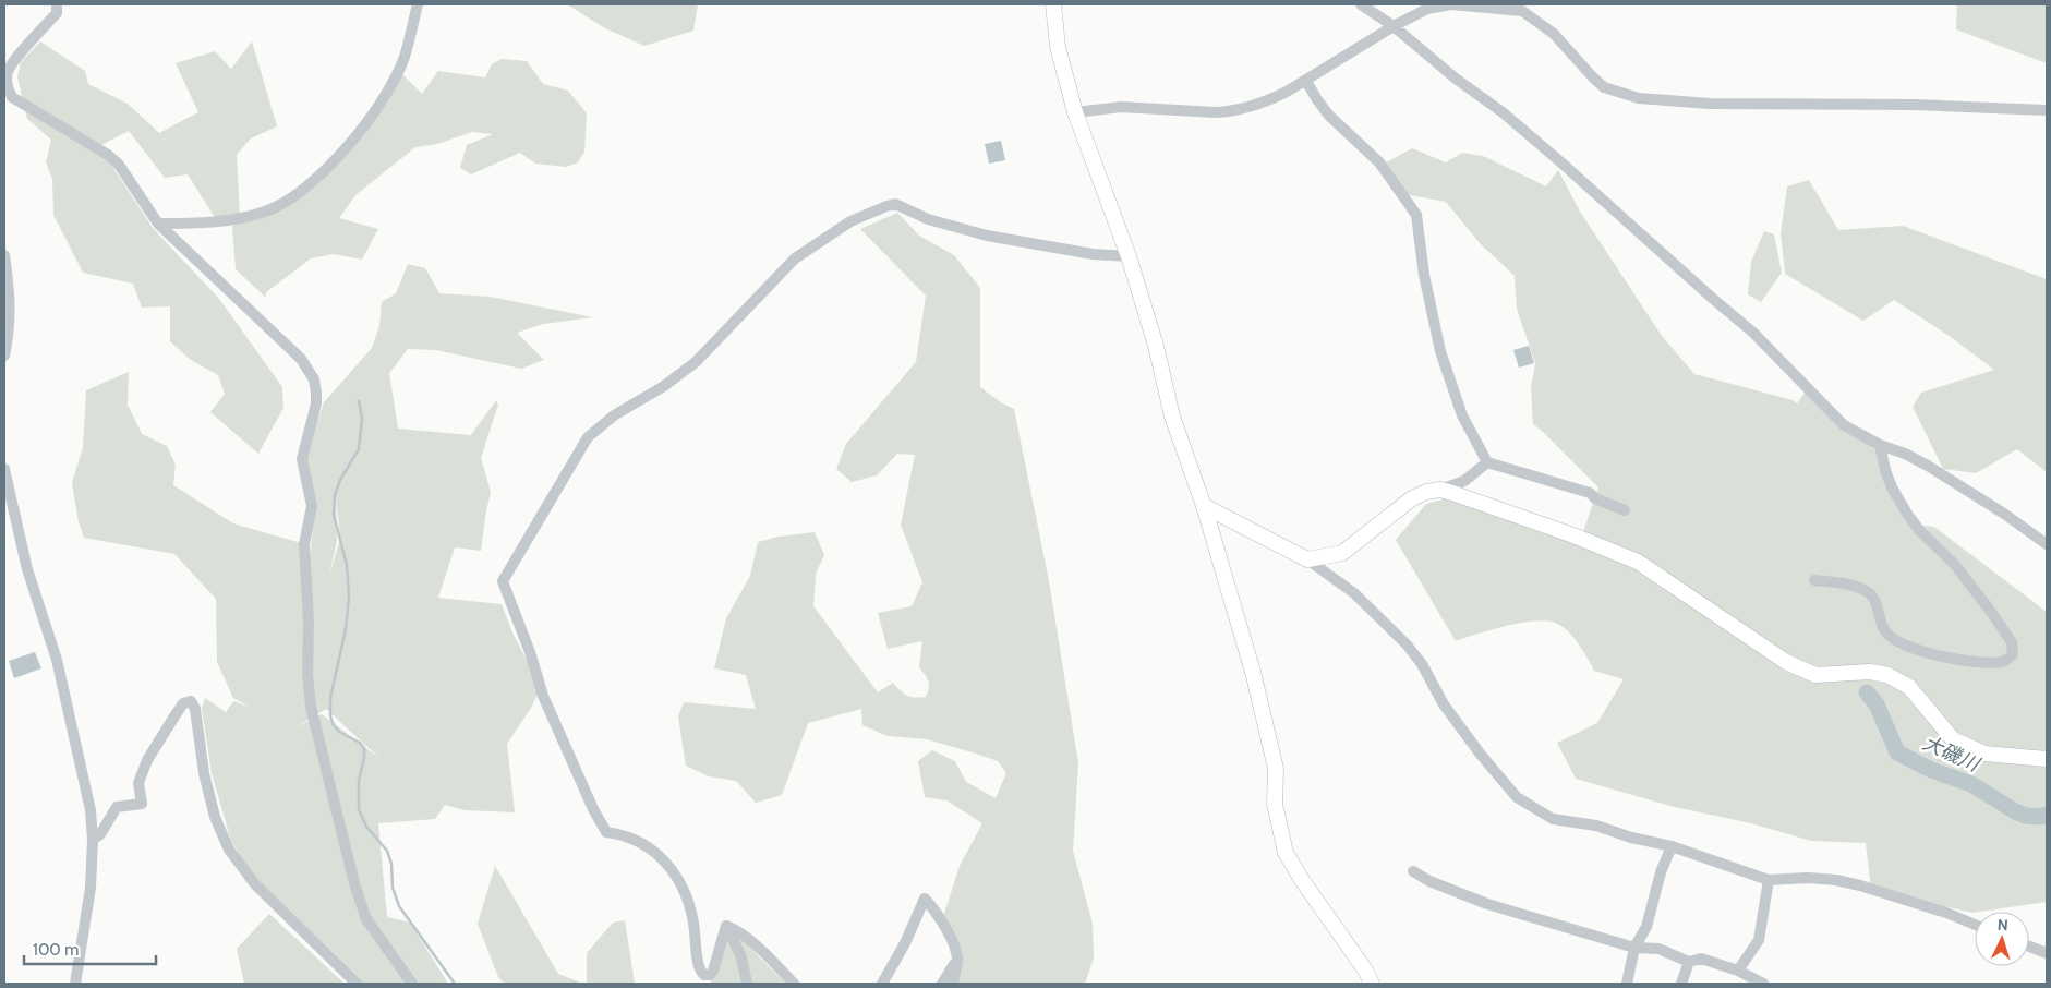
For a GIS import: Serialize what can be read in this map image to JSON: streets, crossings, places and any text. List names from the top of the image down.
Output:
{
  "water": ["大磯川"],
  "scale_bar": "100 m",
  "north": "top"
}
